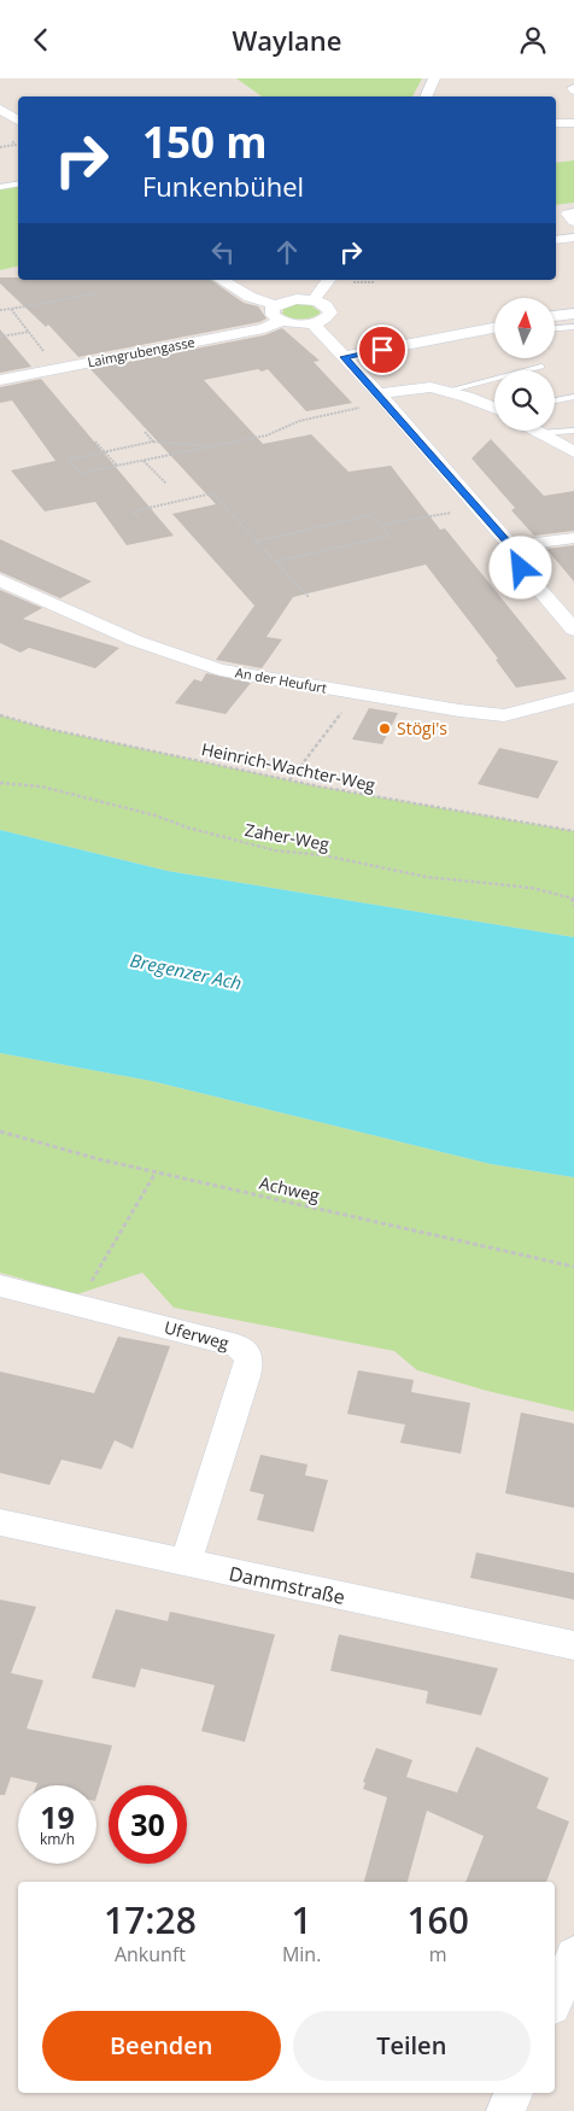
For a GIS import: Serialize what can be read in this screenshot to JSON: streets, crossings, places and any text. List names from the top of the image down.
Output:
{
  "streets": {
    "street": [
      "Laimgrubengasse",
      "An der Heufurt",
      "Uferweg",
      "Dammstraße"
    ],
    "path": ["Heinrich-Wachter-Weg", "Zaher-Weg", "Achweg"]
  },
  "crossings": [
    ["Uferweg", "Dammstraße"]
  ],
  "water": ["Bregenzer Ach"],
  "places": ["Stögi's"],
  "north": "top",
  "page": {
    "header": "Waylane",
    "turn": ["150 m", "Funkenbühel"],
    "speed": "19 km/h",
    "limit": "30",
    "eta": [
      "17:28",
      "Ankunft",
      "1",
      "Min.",
      "160",
      "m"
    ],
    "buttons": ["Beenden", "Teilen"]
  }
}
